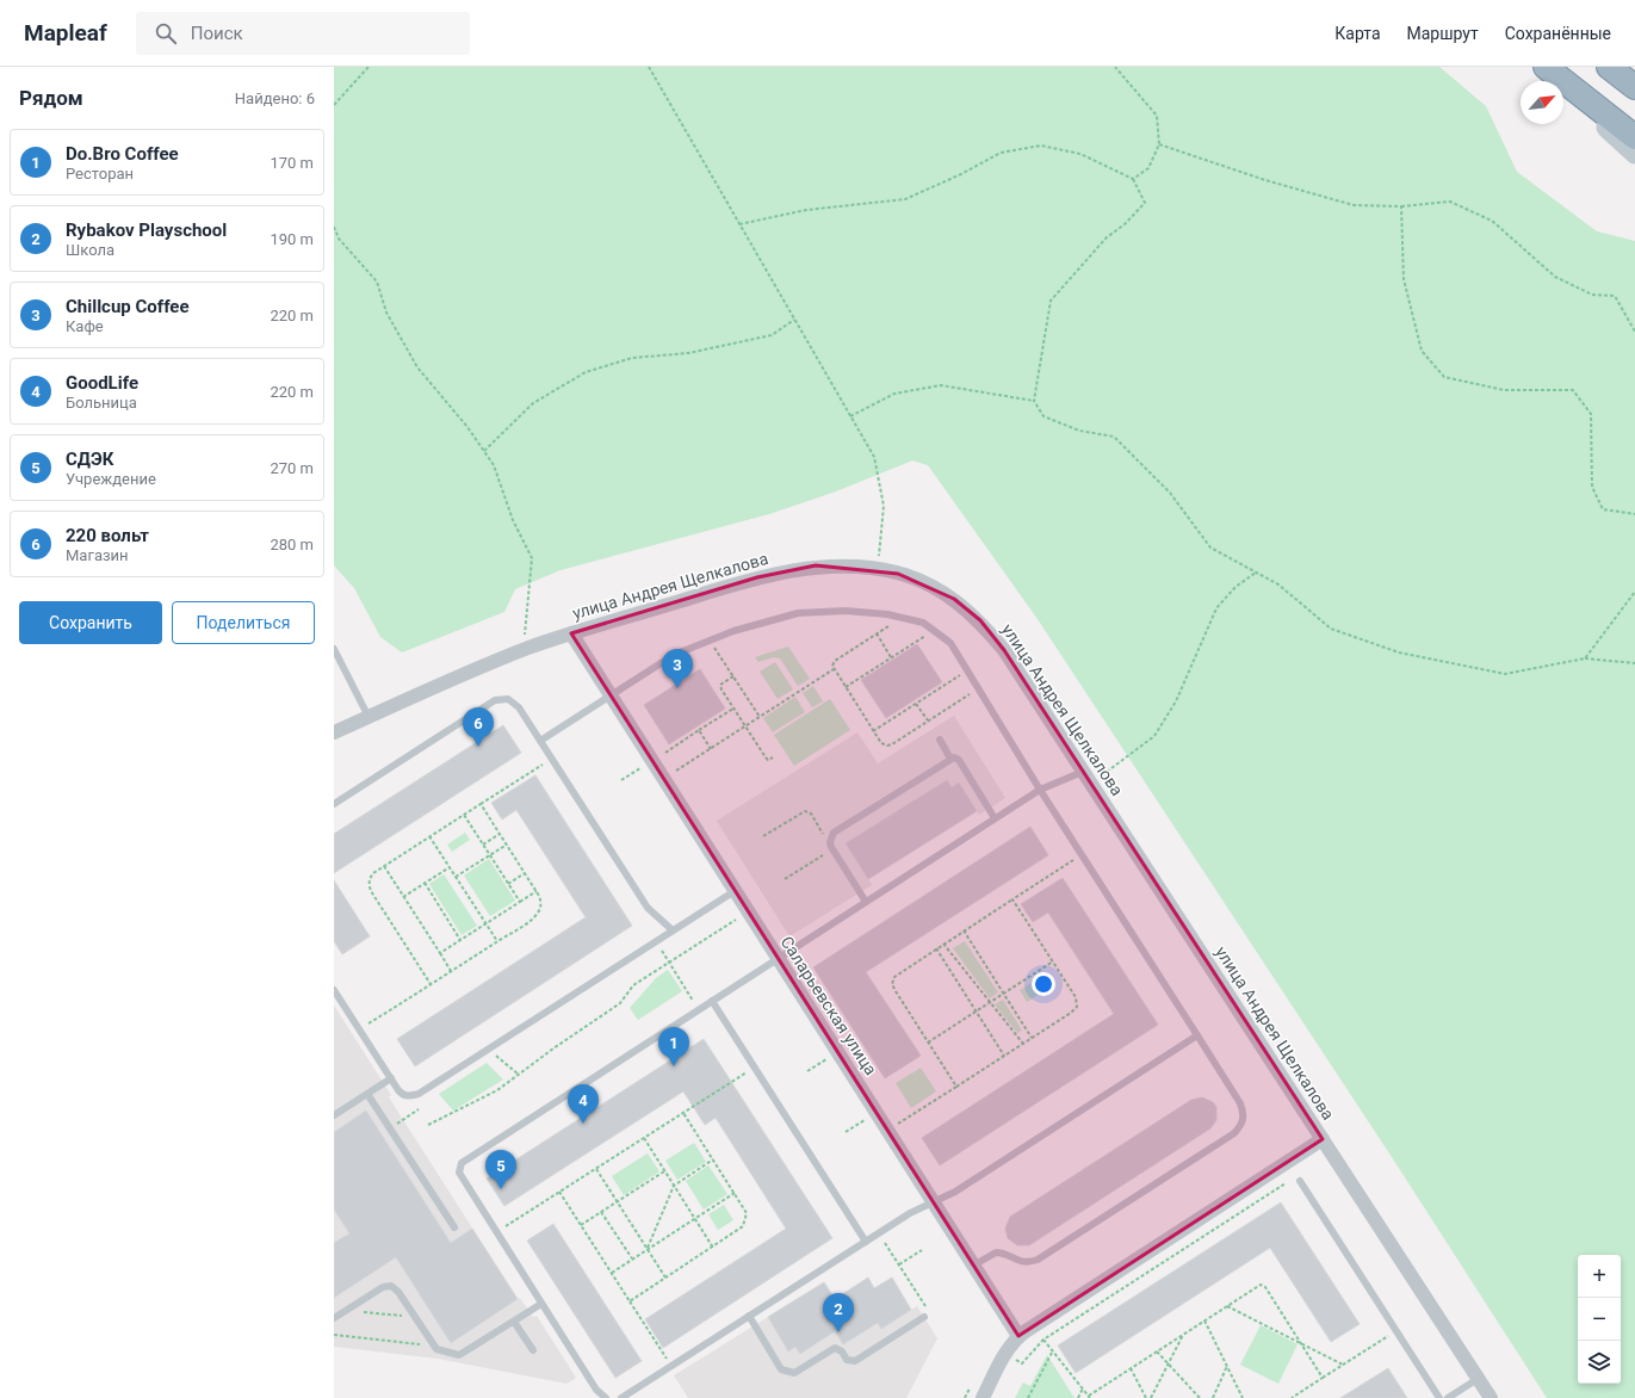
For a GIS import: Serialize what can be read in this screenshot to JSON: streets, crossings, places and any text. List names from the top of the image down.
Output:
{
  "streets": {
    "street": ["улица Андрея Щелкалова", "Саларьевская улица"]
  },
  "crossings": [
    ["улица Андрея Щелкалова", "Саларьевская улица"]
  ],
  "north": "top right",
  "page": {
    "header": "Mapleaf",
    "search": "Поиск",
    "nav": ["Карта", "Маршрут", "Сохранённые"],
    "heading": ["Рядом", "Найдено: 6"],
    "list": [
      {
        "mark": "1",
        "name": "Do.Bro Coffee",
        "note": "Ресторан",
        "value": "170 m"
      },
      {
        "mark": "2",
        "name": "Rybakov Playschool",
        "note": "Школа",
        "value": "190 m"
      },
      {
        "mark": "3",
        "name": "Chillcup Coffee",
        "note": "Кафе",
        "value": "220 m"
      },
      {
        "mark": "4",
        "name": "GoodLife",
        "note": "Больница",
        "value": "220 m"
      },
      {
        "mark": "5",
        "name": "СДЭК",
        "note": "Учреждение",
        "value": "270 m"
      },
      {
        "mark": "6",
        "name": "220 вольт",
        "note": "Магазин",
        "value": "280 m"
      }
    ],
    "buttons": ["Сохранить", "Поделиться"],
    "pins": [
      "3",
      "6",
      "1",
      "4",
      "5",
      "2"
    ],
    "map_buttons": ["+", "−"]
  }
}
